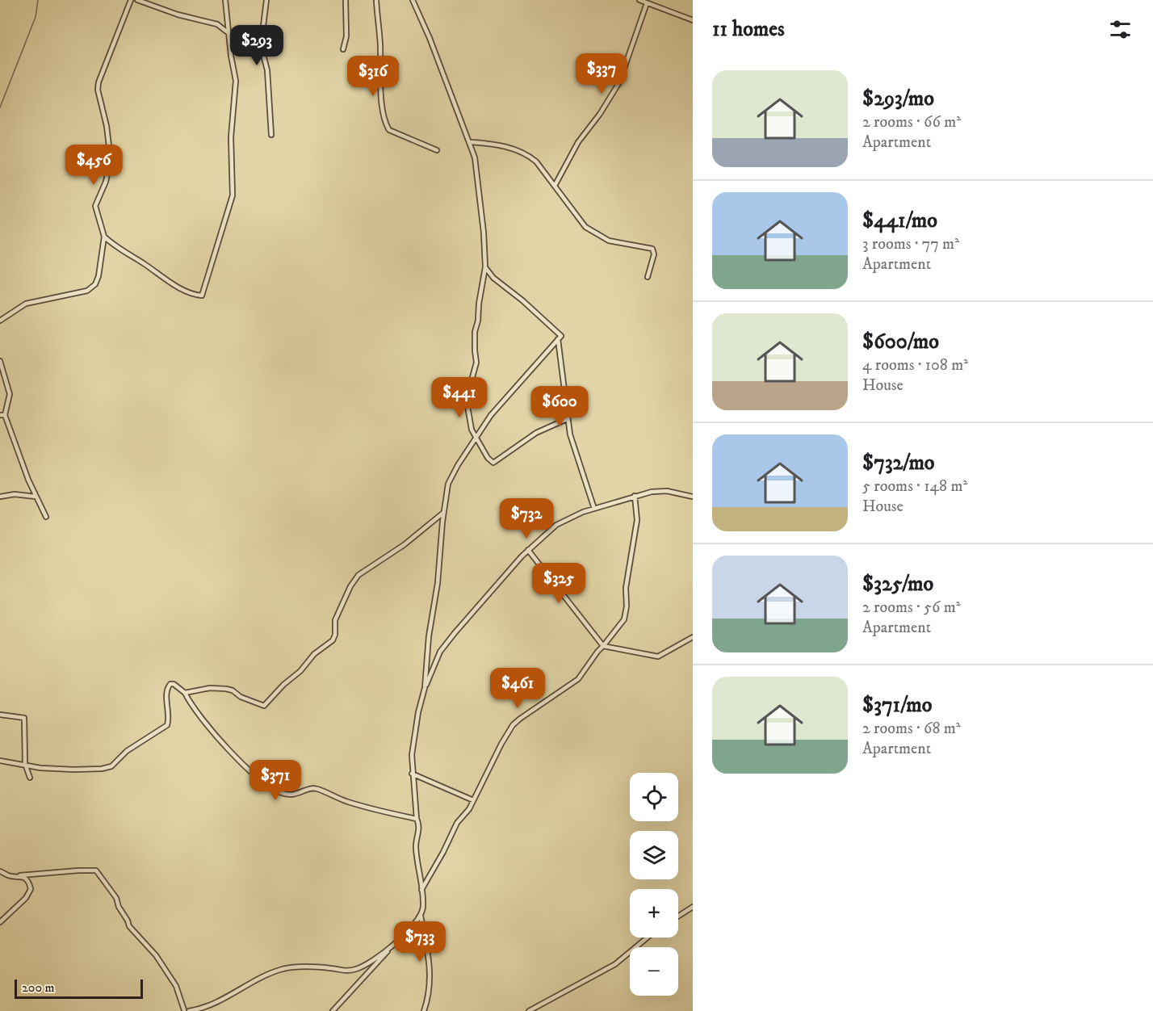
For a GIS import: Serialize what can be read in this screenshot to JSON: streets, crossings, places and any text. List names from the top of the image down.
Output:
{
  "scale_bar": "200 m",
  "page": {
    "heading": "11 homes",
    "price": [
      "$293",
      "$337",
      "$316",
      "$456",
      "$441",
      "$600",
      "$732",
      "$325",
      "$461",
      "$371",
      "$733"
    ],
    "list": [
      {
        "name": "$293/mo",
        "note": "2 rooms · 66 m² · Apartment"
      },
      {
        "name": "$441/mo",
        "note": "3 rooms · 77 m² · Apartment"
      },
      {
        "name": "$600/mo",
        "note": "4 rooms · 108 m² · House"
      },
      {
        "name": "$732/mo",
        "note": "5 rooms · 148 m² · House"
      },
      {
        "name": "$325/mo",
        "note": "2 rooms · 56 m² · Apartment"
      },
      {
        "name": "$371/mo",
        "note": "2 rooms · 68 m² · Apartment"
      }
    ],
    "map_buttons": ["+", "−"],
    "scale": "200 m"
  }
}
